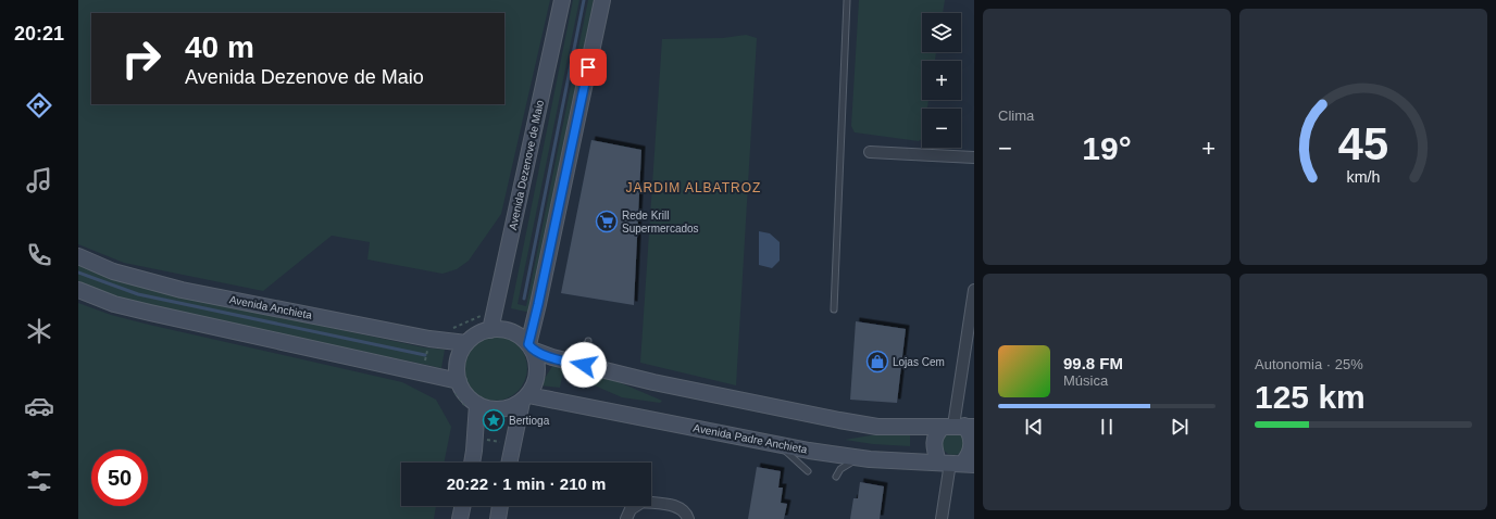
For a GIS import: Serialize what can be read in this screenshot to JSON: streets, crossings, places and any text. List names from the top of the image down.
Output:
{
  "streets": {
    "main road": ["Avenida Dezenove de Maio", "Avenida Anchieta", "Avenida Padre Anchieta"]
  },
  "crossings": [
    ["Avenida Dezenove de Maio", "Avenida Anchieta"],
    ["Avenida Dezenove de Maio", "Avenida Padre Anchieta"],
    ["Avenida Anchieta", "Avenida Padre Anchieta"]
  ],
  "districts": ["JARDIM ALBATROZ"],
  "places": {
    "supermarket": ["Rede Krill Supermercados"],
    "shop": ["Lojas Cem"],
    "place": ["Bertioga"]
  },
  "page": {
    "tabs": "20:21",
    "tile": [
      "Clima",
      ["Autonomia · 25%", "125 km"]
    ],
    "map_buttons": ["+", "−"],
    "turn": ["40 m", "Avenida Dezenove de Maio"],
    "heat": ["−", "19°", "+"],
    "song": ["99.8 FM", "Música"],
    "limit": "50",
    "trip": "20:22 · 1 min · 210 m",
    "gauge": ["45", "km/h"]
  }
}
